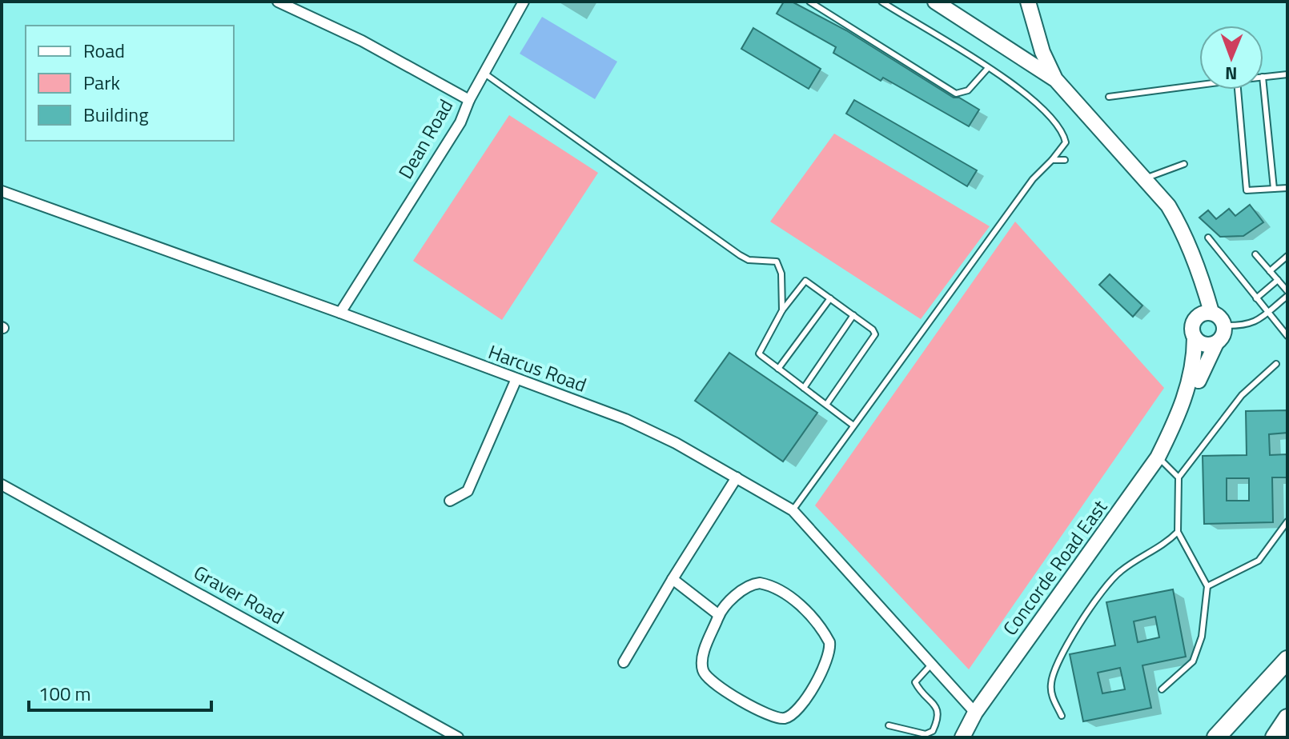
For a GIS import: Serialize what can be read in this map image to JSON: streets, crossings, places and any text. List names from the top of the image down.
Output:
{
  "streets": {
    "main road": ["Concorde Road East"],
    "street": ["Dean Road", "Harcus Road", "Graver Road"]
  },
  "crossings": [
    ["Dean Road", "Harcus Road"],
    ["Harcus Road", "Concorde Road East"]
  ],
  "legend": ["Road", "Park", "Building"],
  "scale_bar": "100 m",
  "north": "bottom"
}
